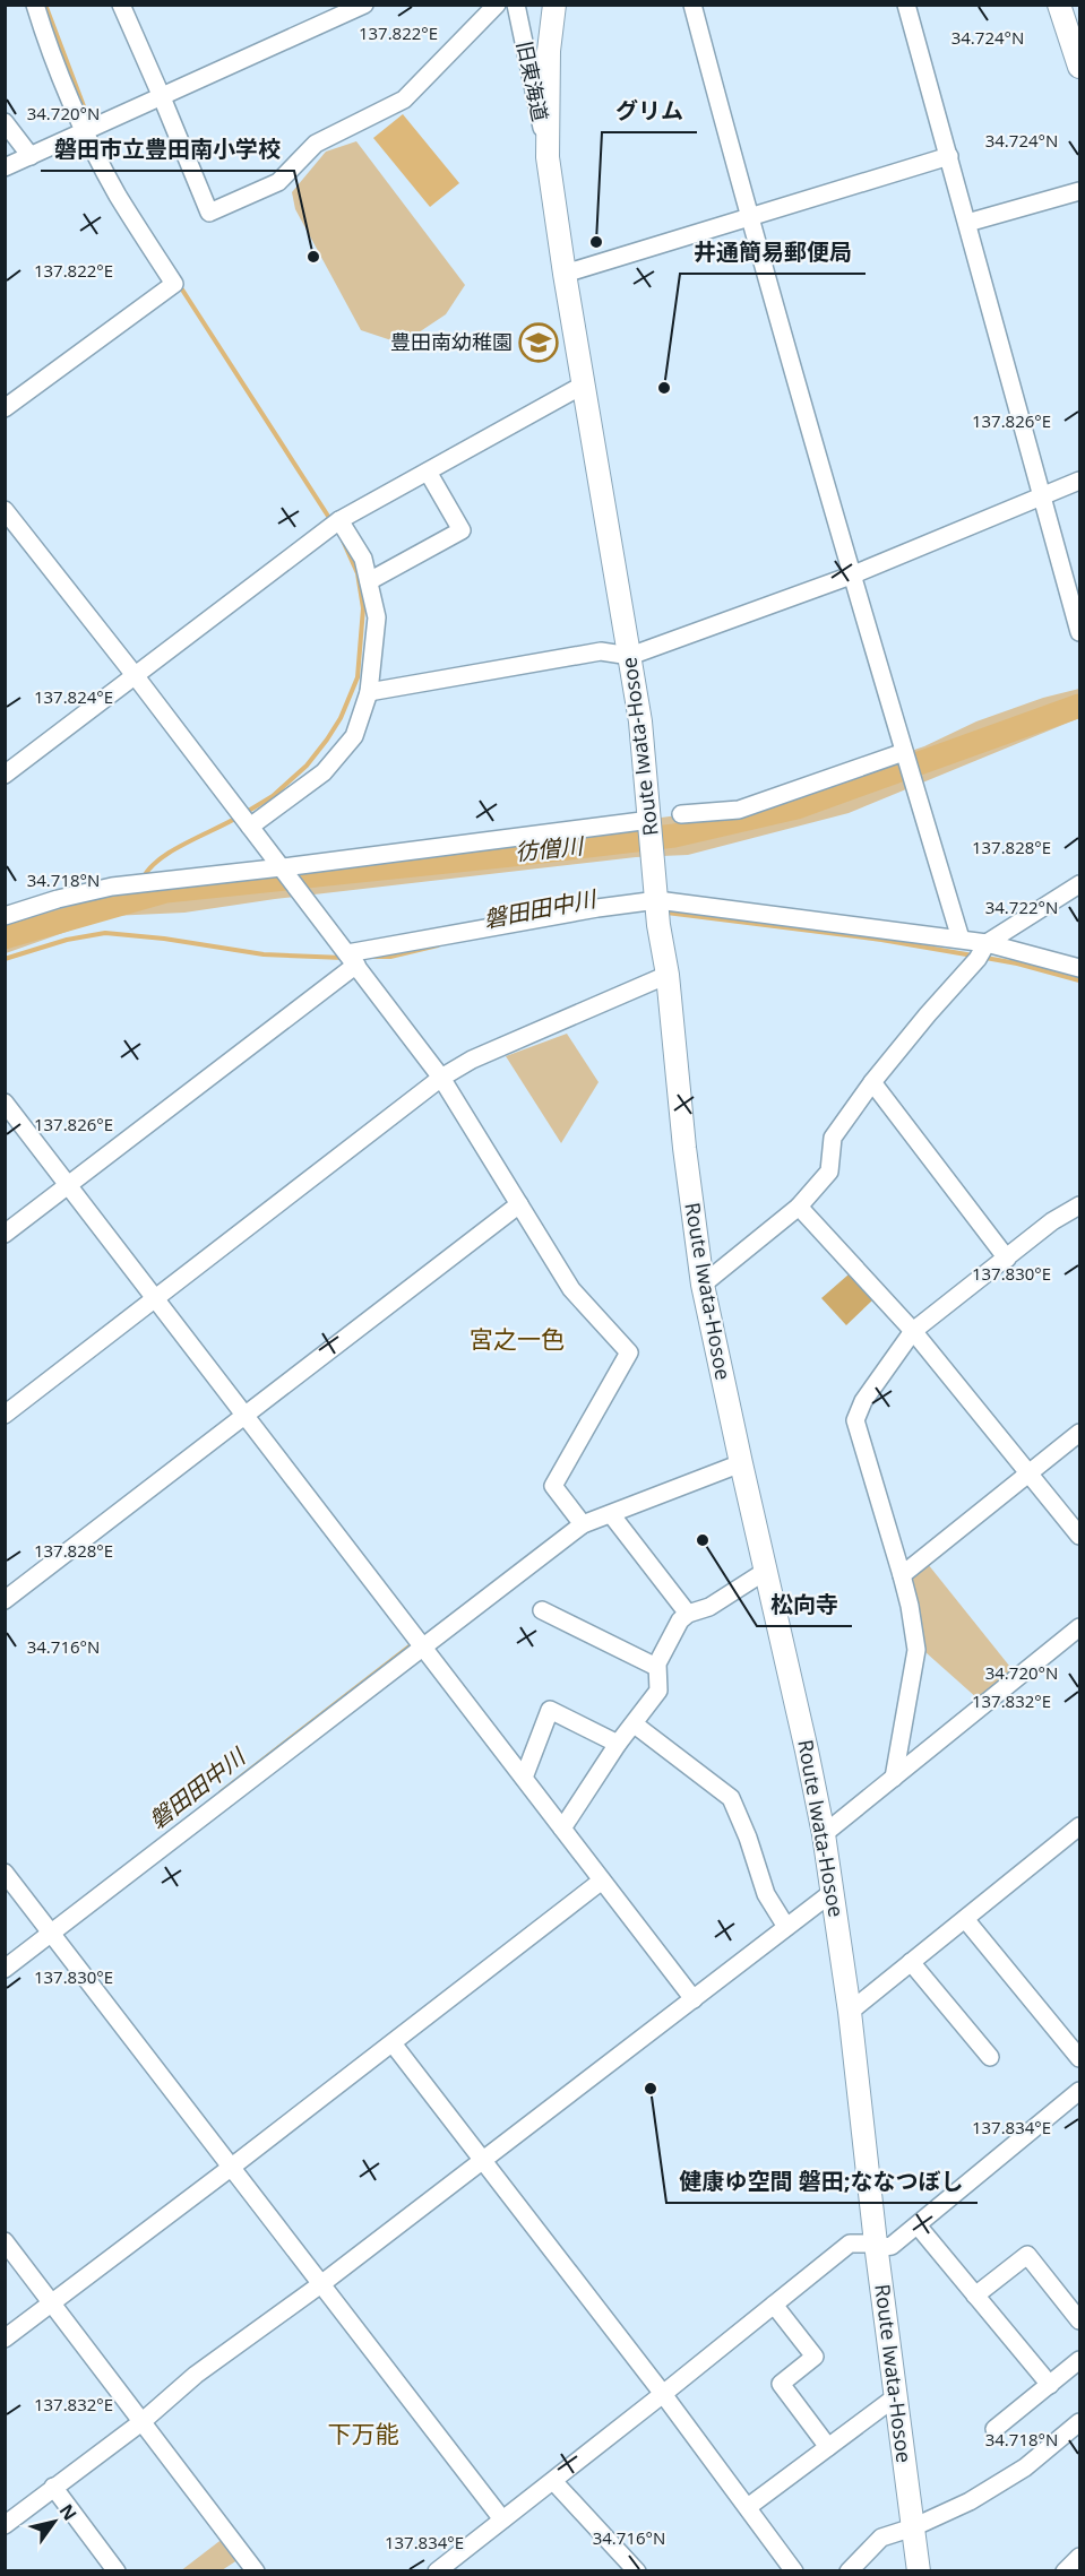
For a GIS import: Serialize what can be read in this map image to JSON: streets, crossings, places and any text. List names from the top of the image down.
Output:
{
  "streets": {
    "main road": ["Route Iwata-Hosoe"],
    "street": ["旧東海道"]
  },
  "crossings": [
    ["旧東海道", "Route Iwata-Hosoe"]
  ],
  "districts": ["宮之一色", "下万能"],
  "water": ["彷僧川", "磐田田中川"],
  "places": {
    "other": [
      "グリム",
      "磐田市立豊田南小学校",
      "井通簡易郵便局",
      "松向寺",
      "健康ゆ空間 磐田;ななつぼし"
    ],
    "school or university": ["豊田南幼稚園"]
  },
  "north": "top right",
  "coordinates": [
    "137.822°E",
    "34.724°N",
    "34.720°N",
    "137.826°E",
    "137.824°E",
    "137.828°E",
    "34.718°N",
    "34.722°N",
    "137.830°E",
    "34.716°N",
    "137.832°E",
    "137.834°E"
  ]
}
